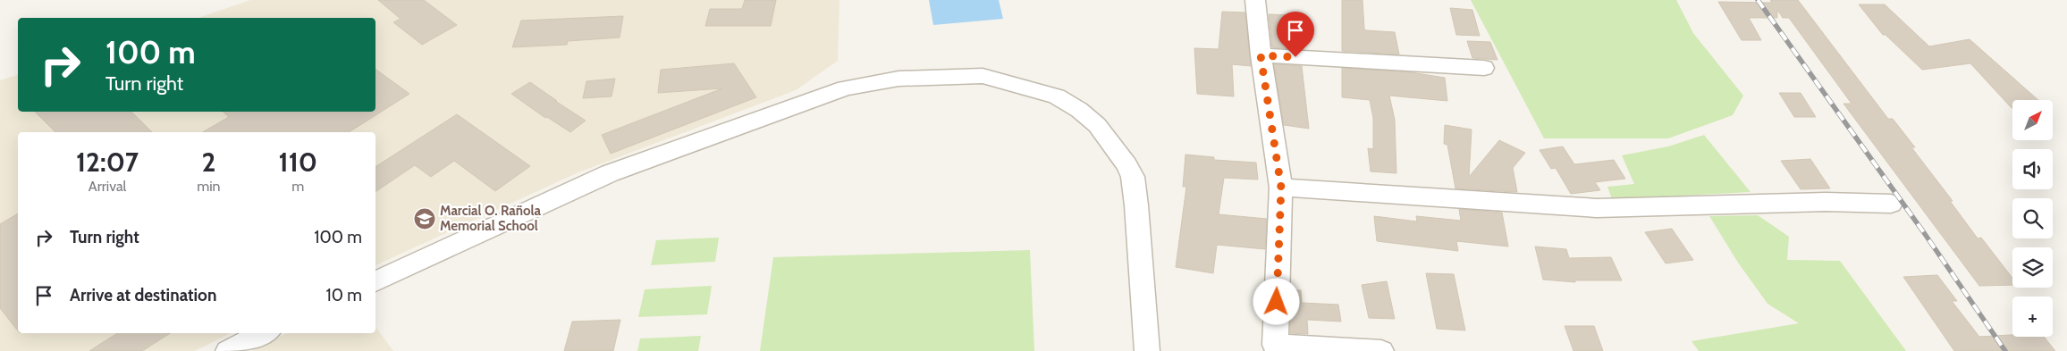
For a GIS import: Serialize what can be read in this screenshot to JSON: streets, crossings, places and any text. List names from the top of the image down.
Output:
{
  "places": {
    "school or university": ["Marcial O. Rañola Memorial School"]
  },
  "north": "top right",
  "page": {
    "turn": ["100 m", "Turn right"],
    "map_buttons": "+",
    "eta": [
      "12:07",
      "Arrival",
      "2",
      "min",
      "110",
      "m"
    ],
    "list": [
      {
        "name": "Turn right",
        "value": "100 m"
      },
      {
        "name": "Arrive at destination",
        "value": "10 m"
      }
    ]
  }
}
